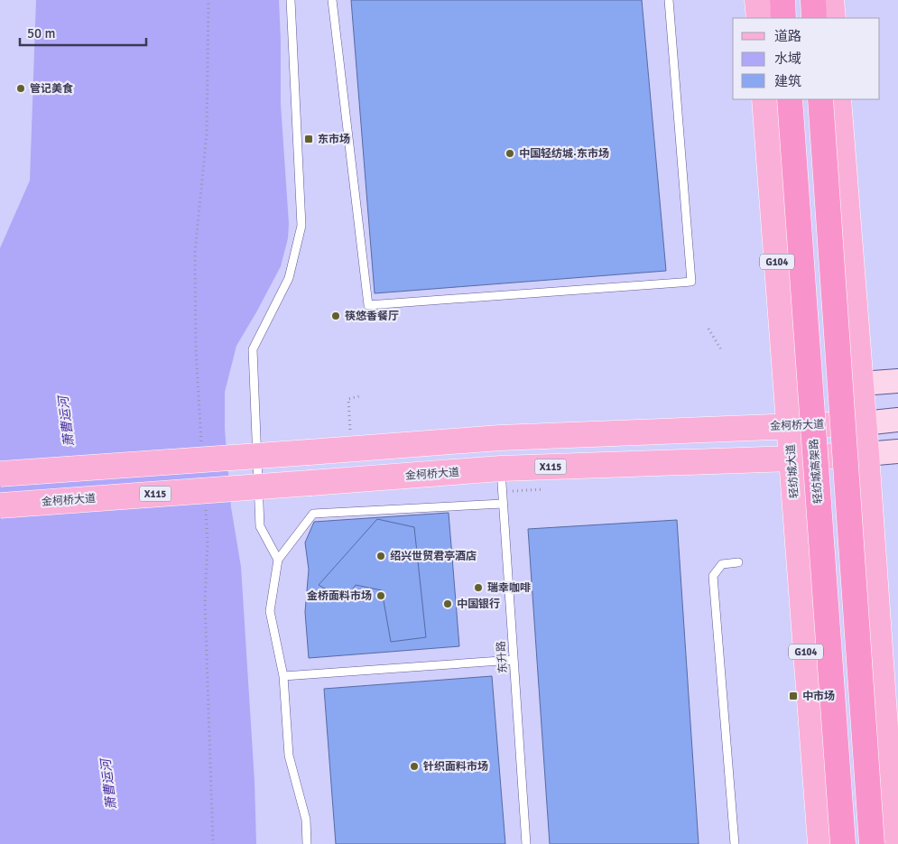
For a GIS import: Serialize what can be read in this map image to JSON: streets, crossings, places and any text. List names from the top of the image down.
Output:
{
  "streets": {
    "highway": ["轻纺城高架路"],
    "main road": [
      "G104",
      "金柯桥大道",
      "X115",
      "轻纺城大道"
    ],
    "lane": ["东升路"]
  },
  "crossings": [
    ["金柯桥大道", "轻纺城大道"],
    ["金柯桥大道", "东升路"]
  ],
  "water": ["萧曹运河"],
  "places": {
    "other": [
      "管记美食",
      "中国轻纺城·东市场",
      "筷悠香餐厅",
      "绍兴世贸君亭酒店",
      "瑞幸咖啡",
      "金桥面料市场",
      "中国银行",
      "针织面料市场"
    ],
    "transit": ["东市场", "中市场"]
  },
  "legend": ["道路", "水域", "建筑"],
  "scale_bar": "50 m"
}
